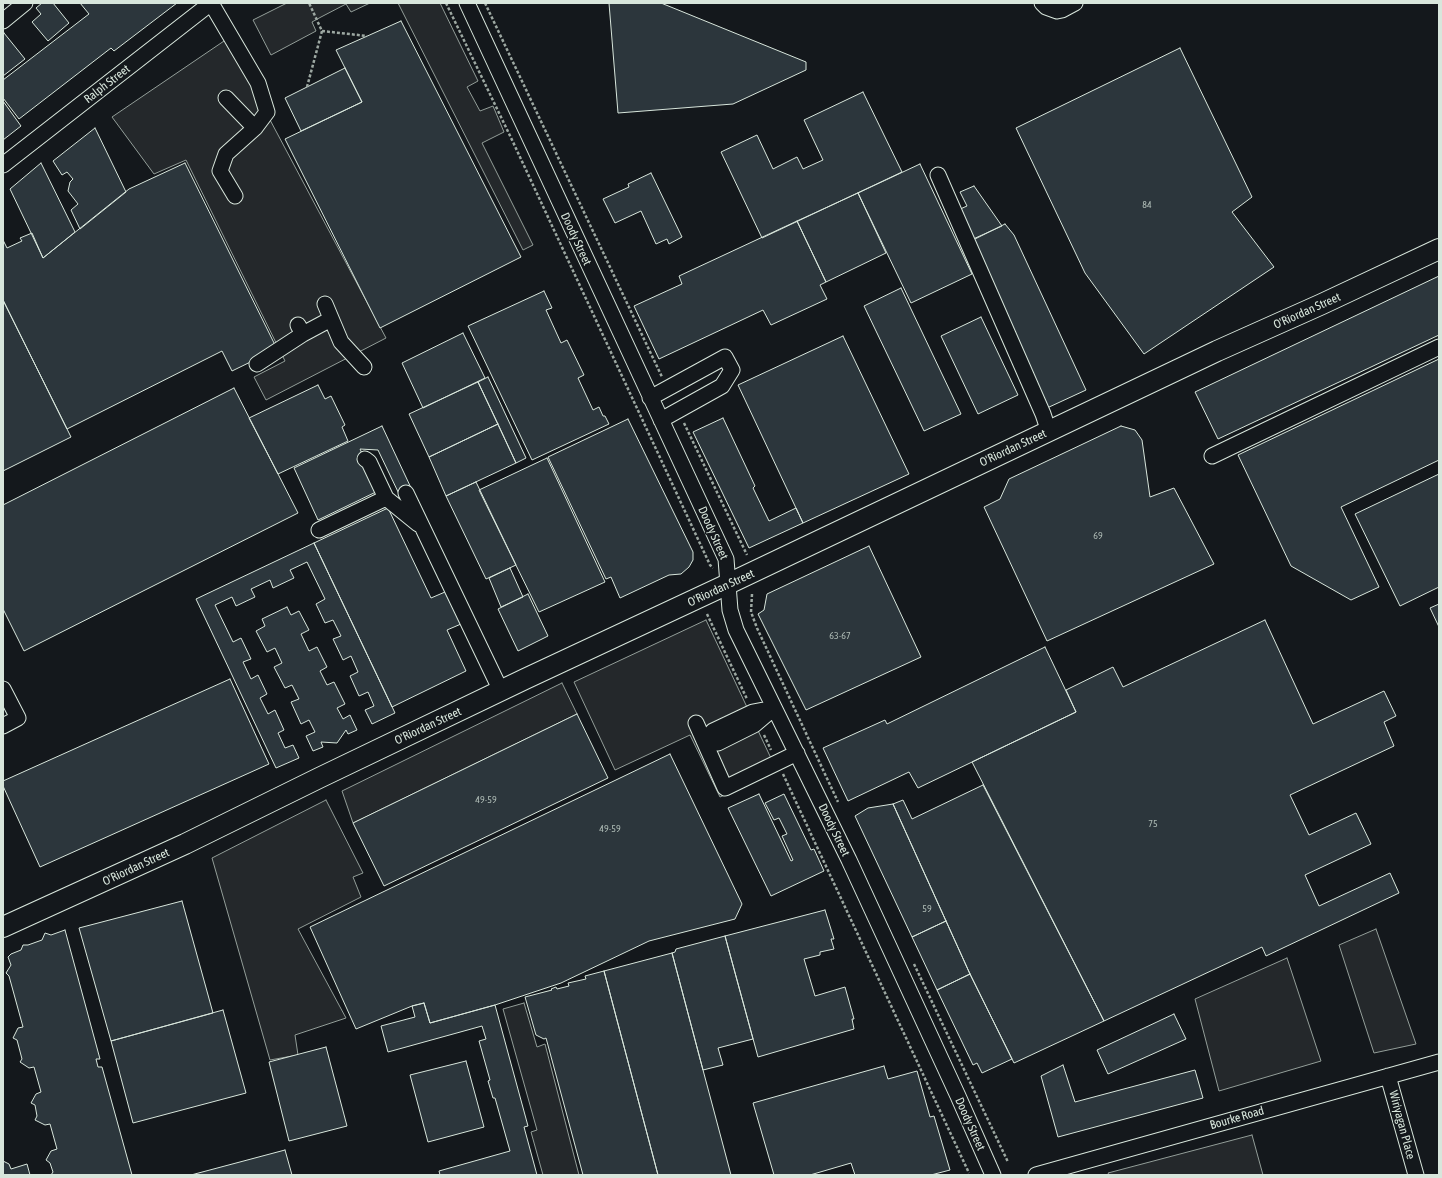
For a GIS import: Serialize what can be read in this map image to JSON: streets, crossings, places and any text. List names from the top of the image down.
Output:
{
  "streets": {
    "main road": ["O'Riordan Street"],
    "street": [
      "Ralph Street",
      "Doody Street",
      "Bourke Road",
      "Wiriyagan Place"
    ]
  },
  "crossings": [
    ["Doody Street", "O'Riordan Street"],
    ["Bourke Road", "Wiriyagan Place"]
  ],
  "house_numbers": [
    "84",
    "69",
    "63-67",
    "49-59",
    "75",
    "49-59",
    "59"
  ]
}
